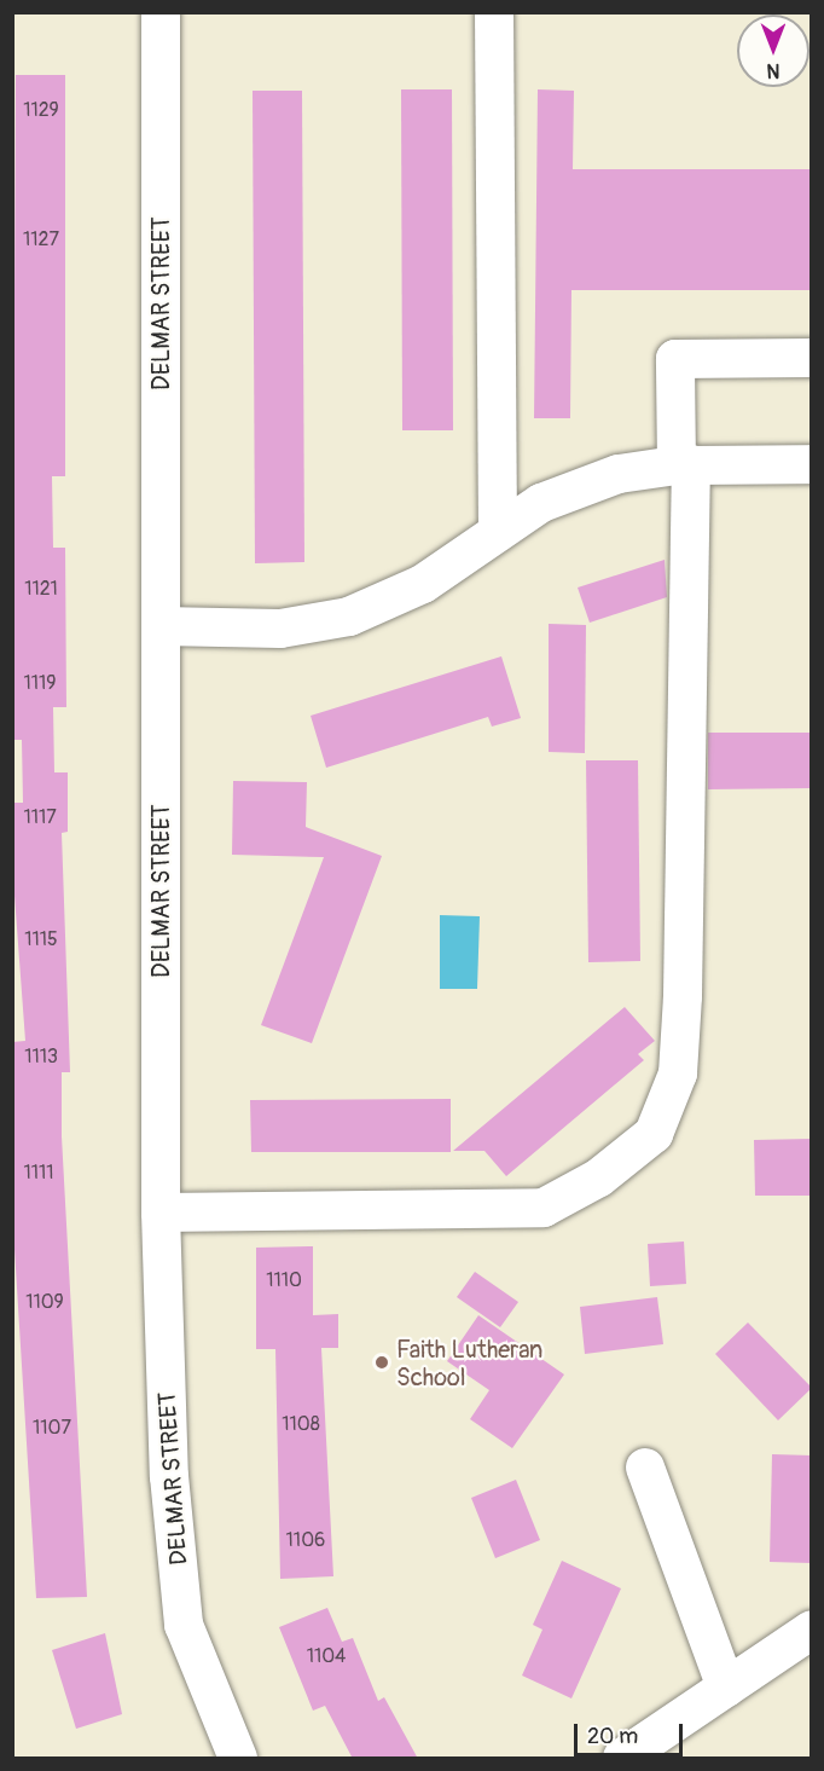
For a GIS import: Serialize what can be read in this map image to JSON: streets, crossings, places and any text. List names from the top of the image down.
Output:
{
  "streets": {
    "street": ["DELMAR STREET"]
  },
  "places": ["Faith Lutheran School"],
  "house_numbers": [
    "1129",
    "1127",
    "1121",
    "1119",
    "1117",
    "1115",
    "1113",
    "1111",
    "1110",
    "1109",
    "1108",
    "1107",
    "1106",
    "1104"
  ],
  "scale_bar": "20 m",
  "north": "bottom"
}
